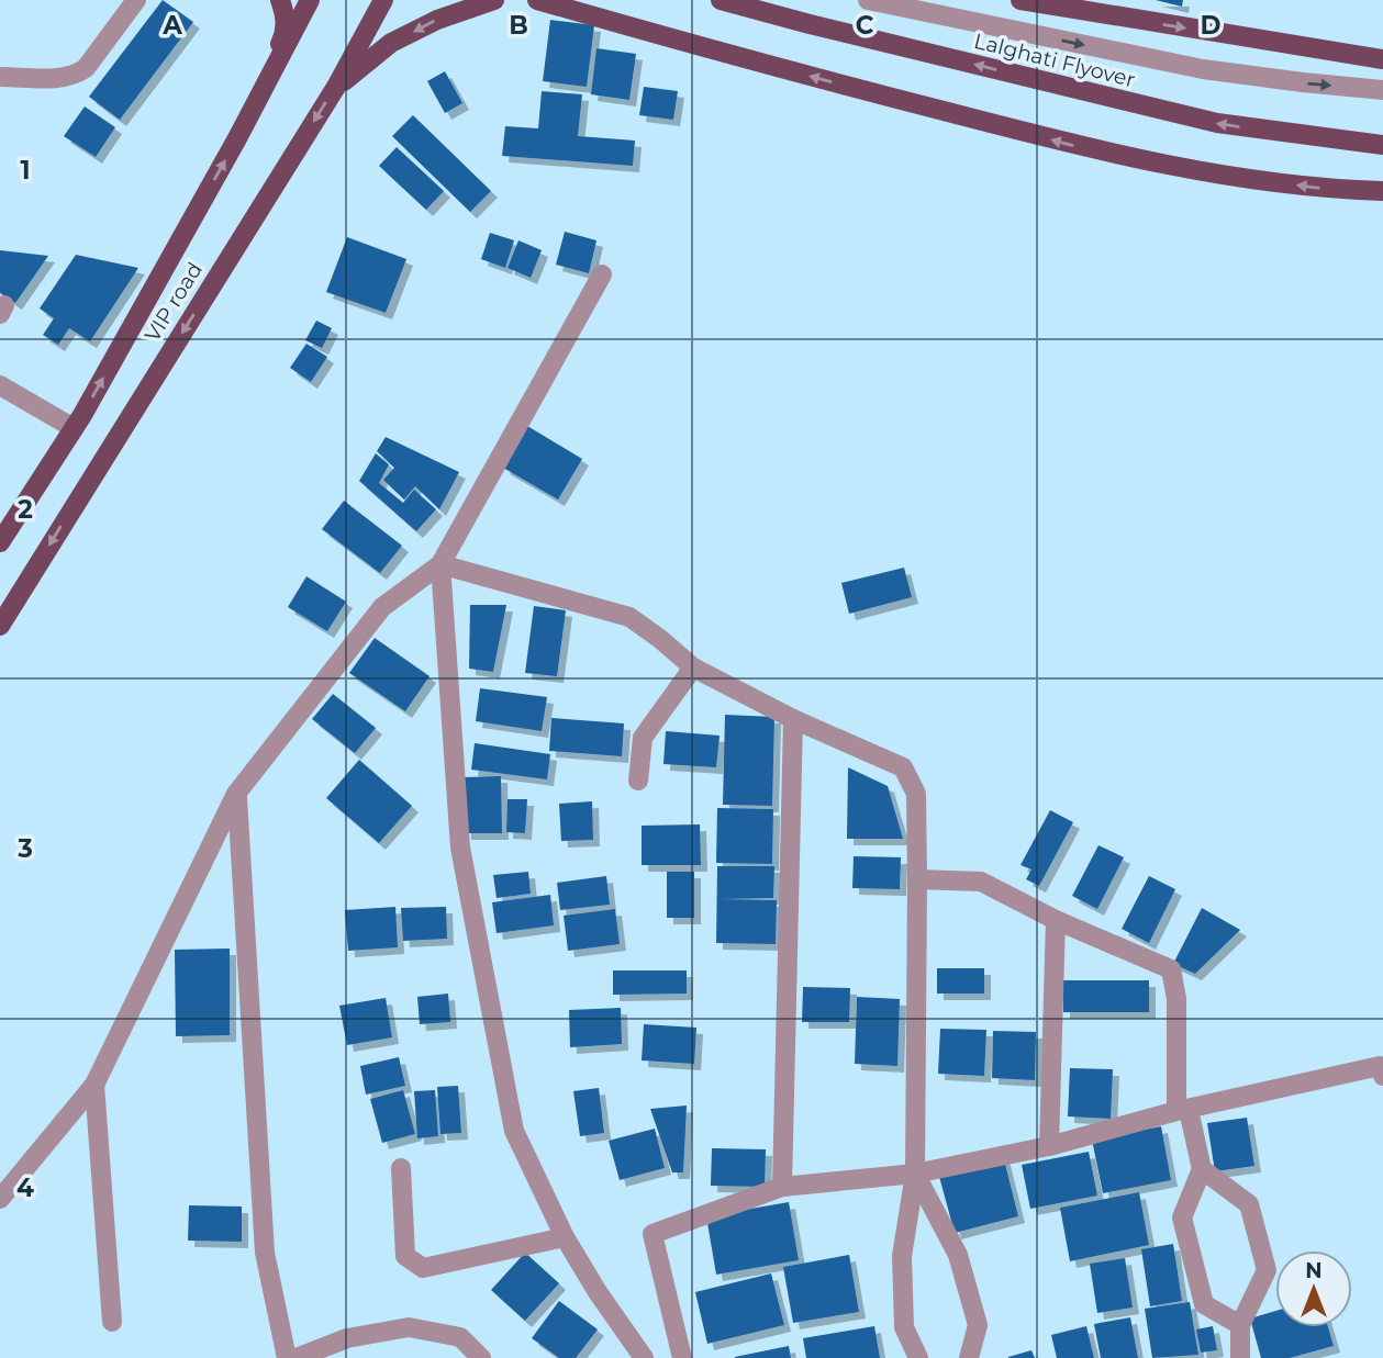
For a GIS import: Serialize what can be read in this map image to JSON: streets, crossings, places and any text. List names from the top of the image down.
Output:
{
  "streets": {
    "main road": ["Lalghati Flyover", "VIP road"]
  },
  "north": "top",
  "grid": {
    "columns": [
      "A",
      "B",
      "C",
      "D"
    ],
    "rows": [
      "1",
      "2",
      "3",
      "4"
    ]
  }
}
